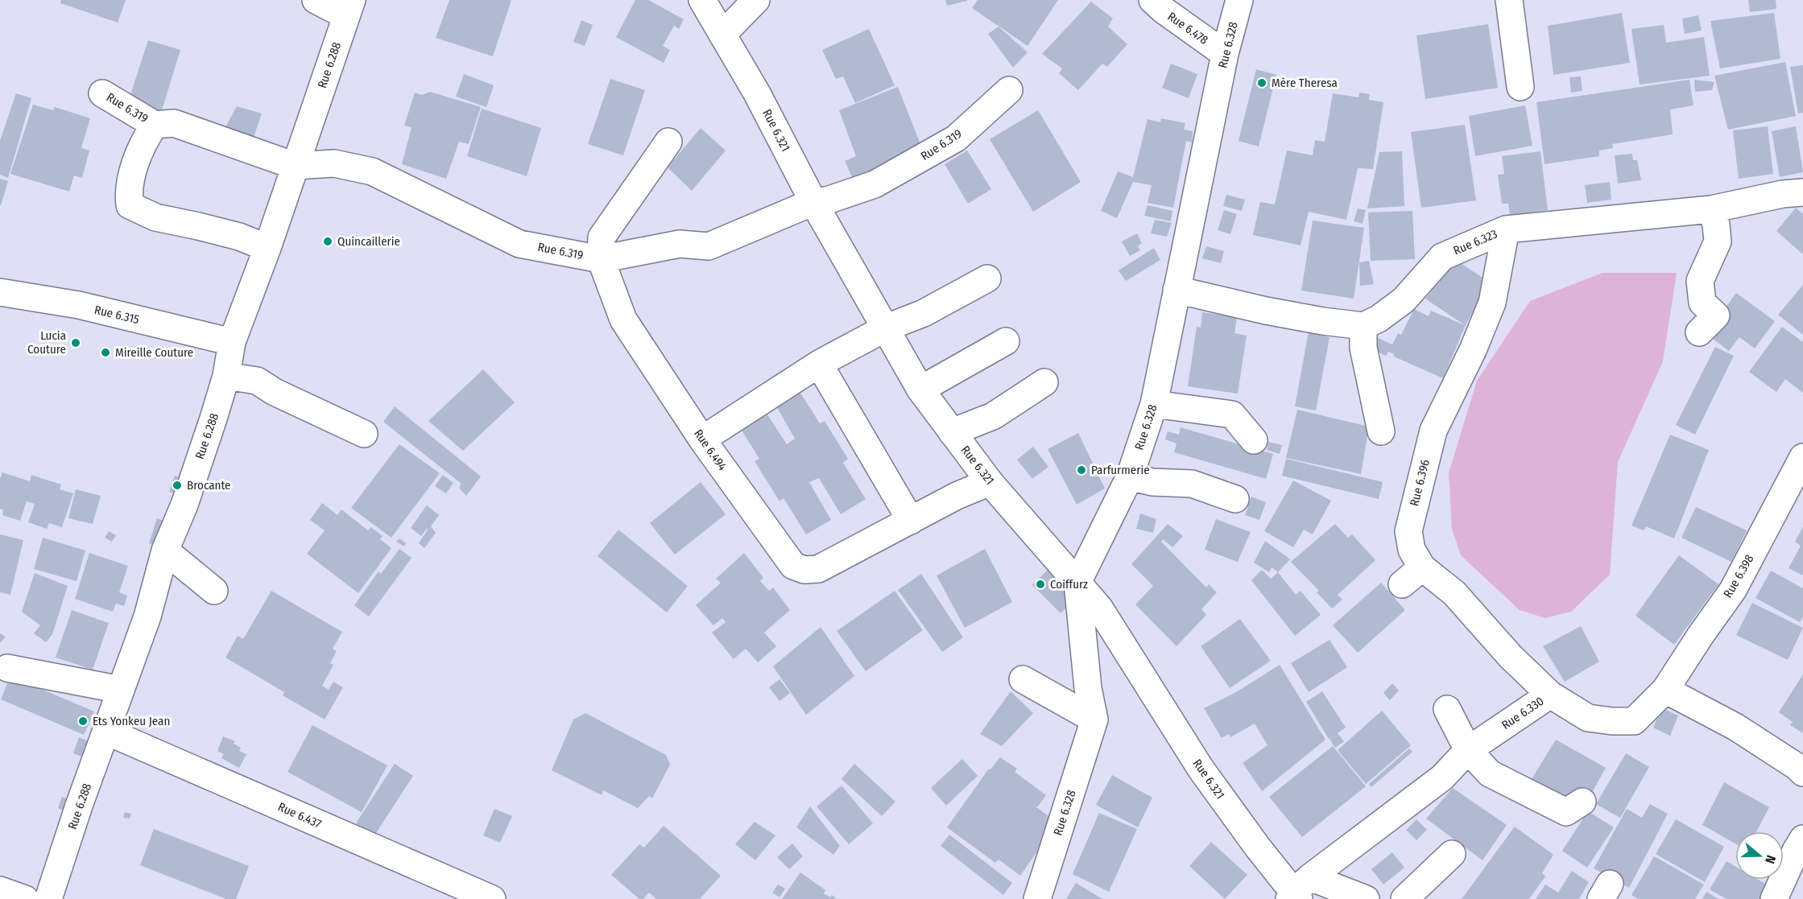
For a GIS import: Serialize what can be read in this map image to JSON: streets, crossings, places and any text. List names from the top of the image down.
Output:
{
  "streets": {
    "street": [
      "Rue 6.478",
      "Rue 6.328",
      "Rue 6.288",
      "Rue 6.319",
      "Rue 6.321",
      "Rue 6.323",
      "Rue 6.315",
      "Rue 6.494",
      "Rue 6.396",
      "Rue 6.398",
      "Rue 6.330",
      "Rue 6.437"
    ]
  },
  "crossings": [
    ["Rue 6.478", "Rue 6.328"],
    ["Rue 6.328", "Rue 6.321"],
    ["Rue 6.288", "Rue 6.319"],
    ["Rue 6.288", "Rue 6.315"],
    ["Rue 6.288", "Rue 6.437"],
    ["Rue 6.319", "Rue 6.321"],
    ["Rue 6.319", "Rue 6.494"],
    ["Rue 6.321", "Rue 6.494"],
    ["Rue 6.321", "Rue 6.330"],
    ["Rue 6.323", "Rue 6.396"],
    ["Rue 6.396", "Rue 6.330"],
    ["Rue 6.398", "Rue 6.330"]
  ],
  "places": [
    "Mère Theresa",
    "Quincaillerie",
    "Lucia Couture",
    "Mireille Couture",
    "Parfurmerie",
    "Brocante",
    "Coiffurz",
    "Ets Yonkeu Jean"
  ],
  "north": "right"
}
